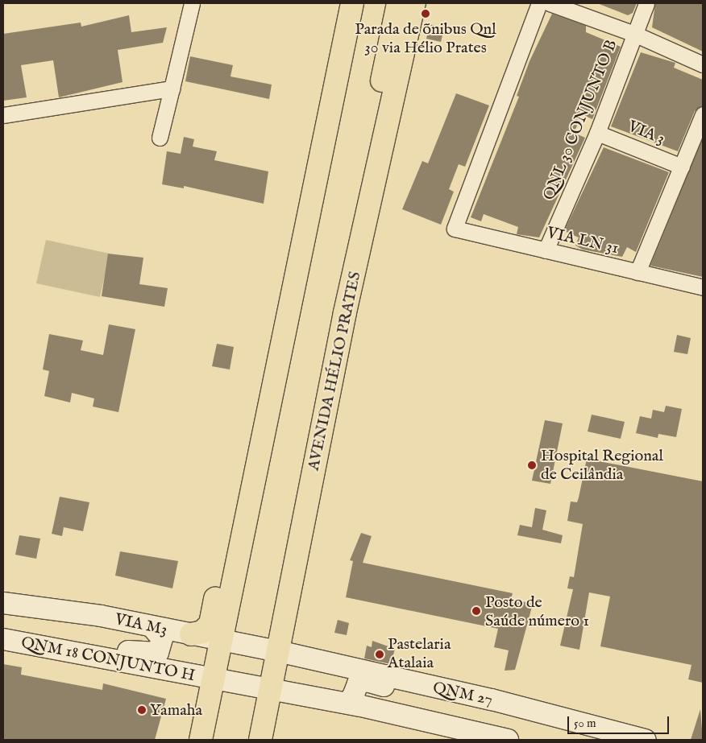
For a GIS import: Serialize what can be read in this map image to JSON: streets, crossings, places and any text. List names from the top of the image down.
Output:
{
  "streets": {
    "main road": [
      "AVENIDA HÉLIO PRATES",
      "VIA M3",
      "QNM 18 CONJUNTO H",
      "QNM 27"
    ],
    "street": ["QNL 30 CONJUNTO B", "VIA 3", "VIA LN 31"]
  },
  "crossings": [
    ["QNL 30 CONJUNTO B", "VIA 3"],
    ["QNL 30 CONJUNTO B", "VIA LN 31"],
    ["AVENIDA HÉLIO PRATES", "VIA M3"],
    ["AVENIDA HÉLIO PRATES", "QNM 27"],
    ["VIA M3", "QNM 27"]
  ],
  "places": [
    "Parada de õnibus Qnl 30 via Hélio Prates",
    "Hospital Regional de Ceilândia",
    "Posto de Saúde número 1",
    "Pastelaria Atalaia",
    "Yamaha"
  ],
  "scale_bar": "50 m"
}
